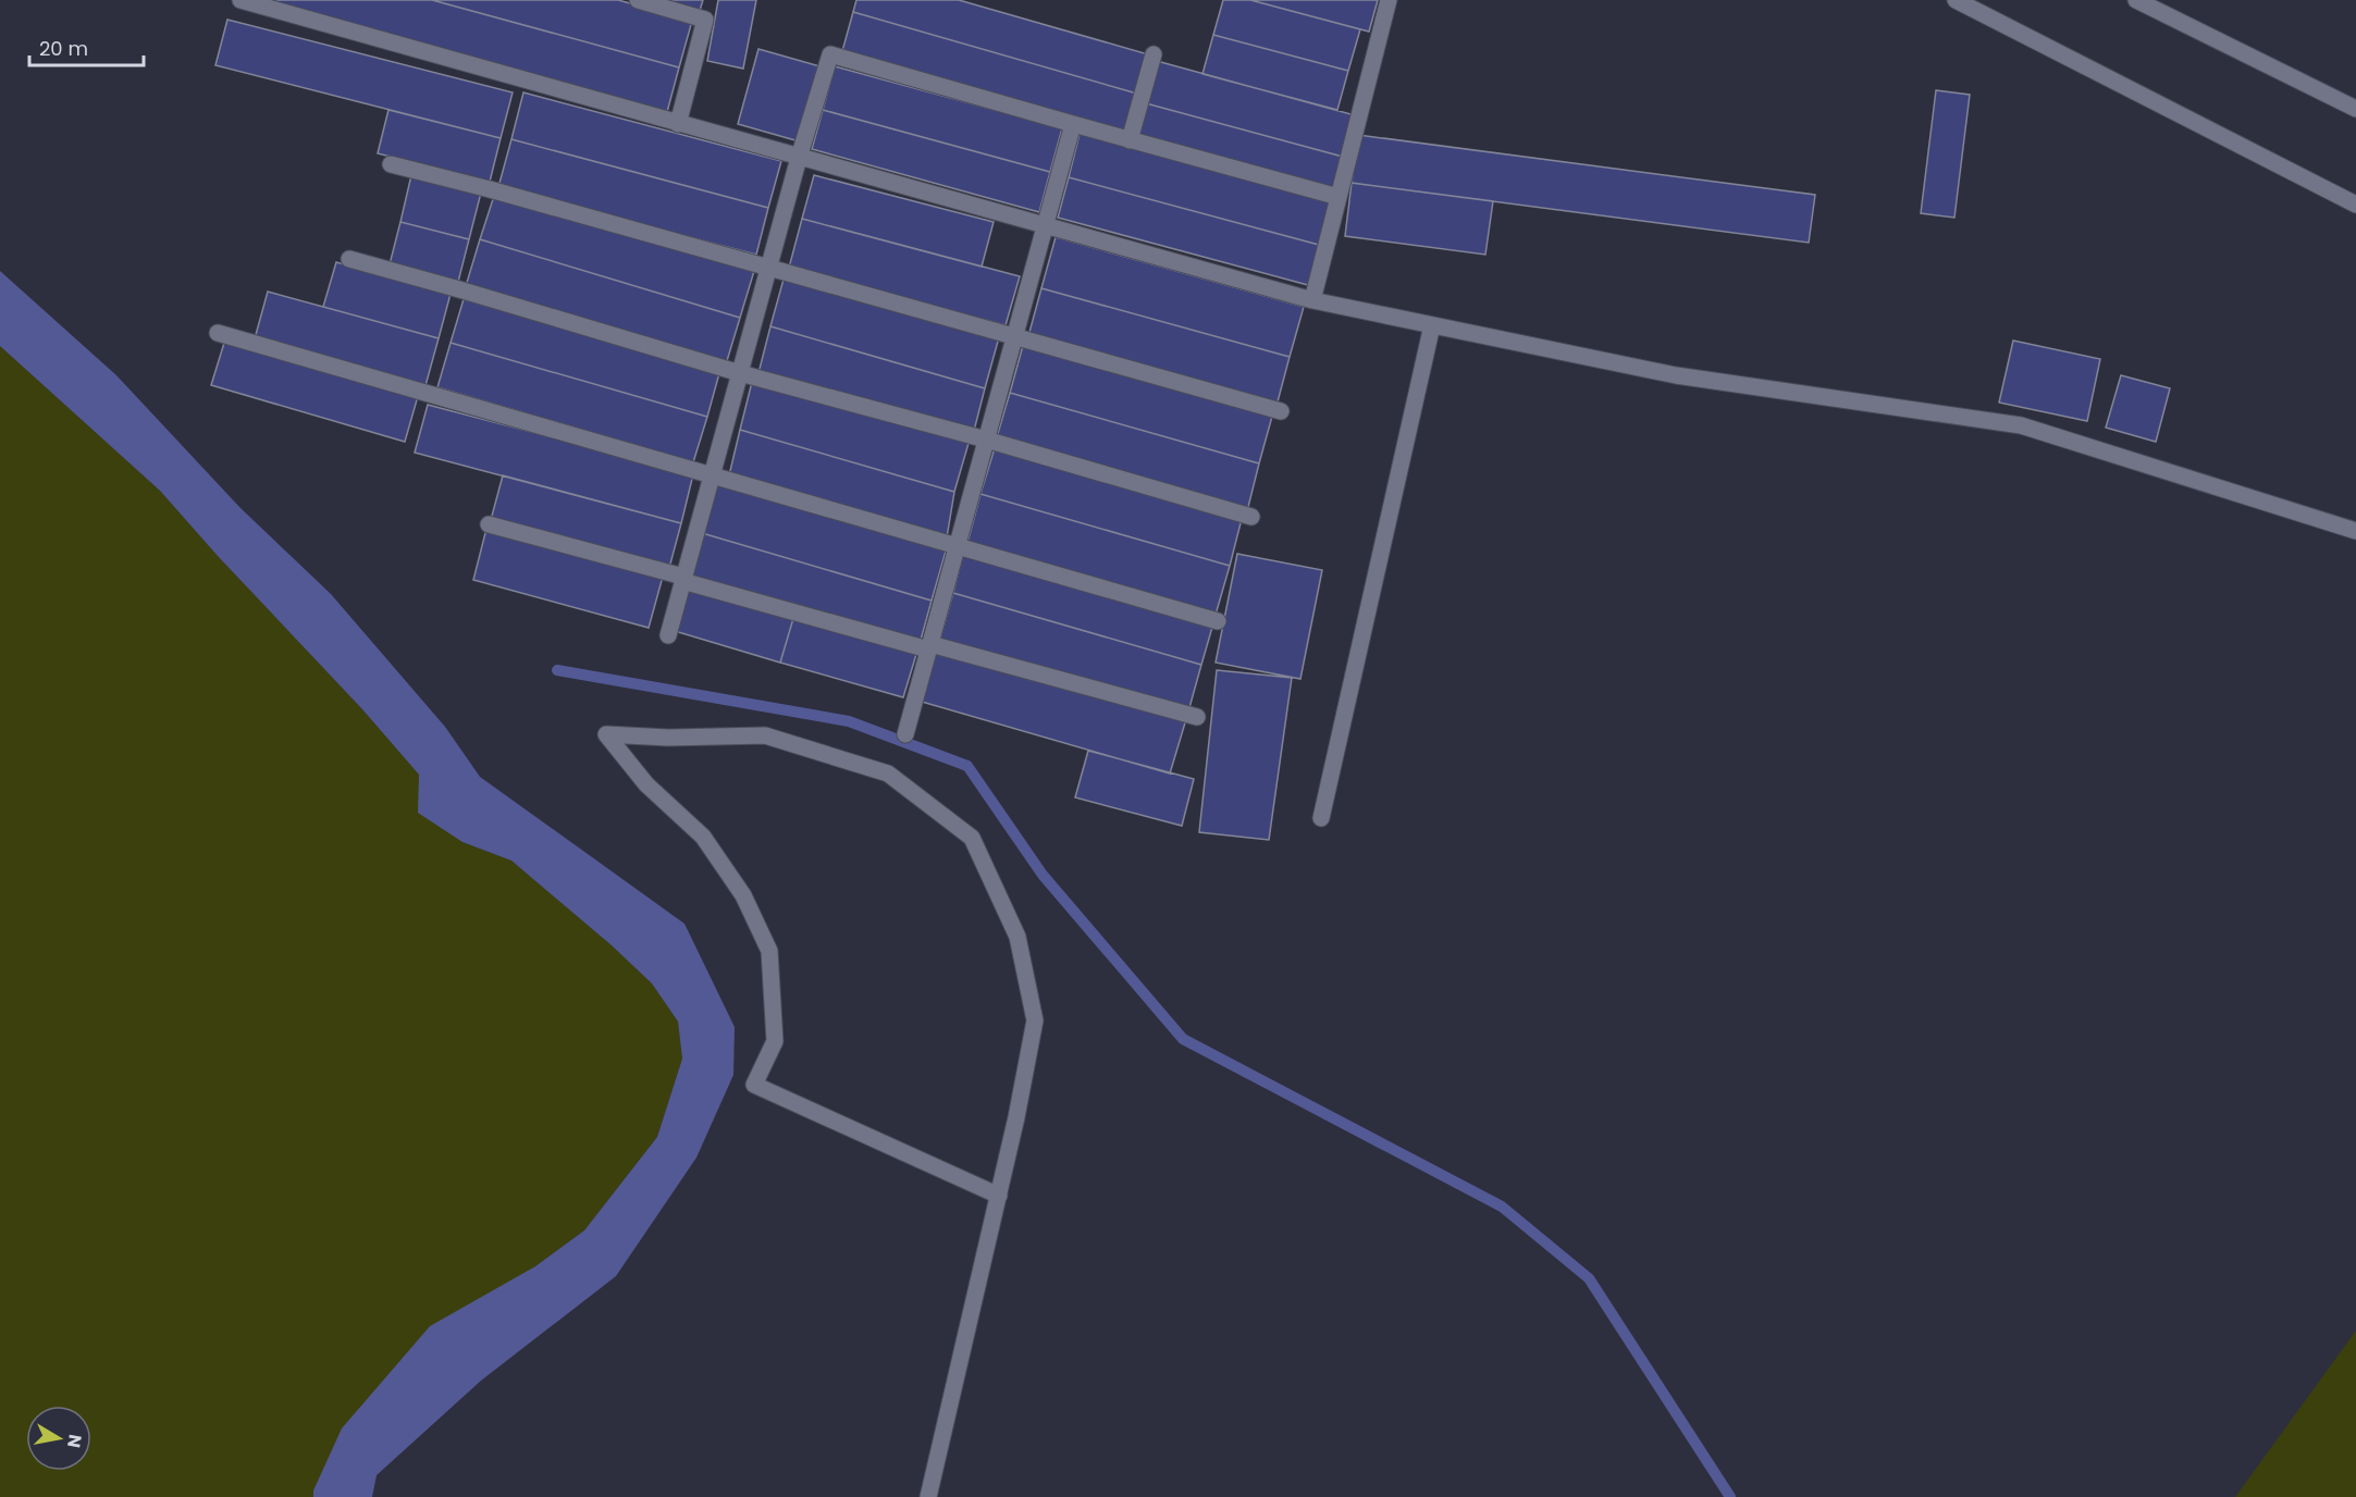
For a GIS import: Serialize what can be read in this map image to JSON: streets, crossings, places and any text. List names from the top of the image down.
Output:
{
  "scale_bar": "20 m",
  "north": "right"
}
